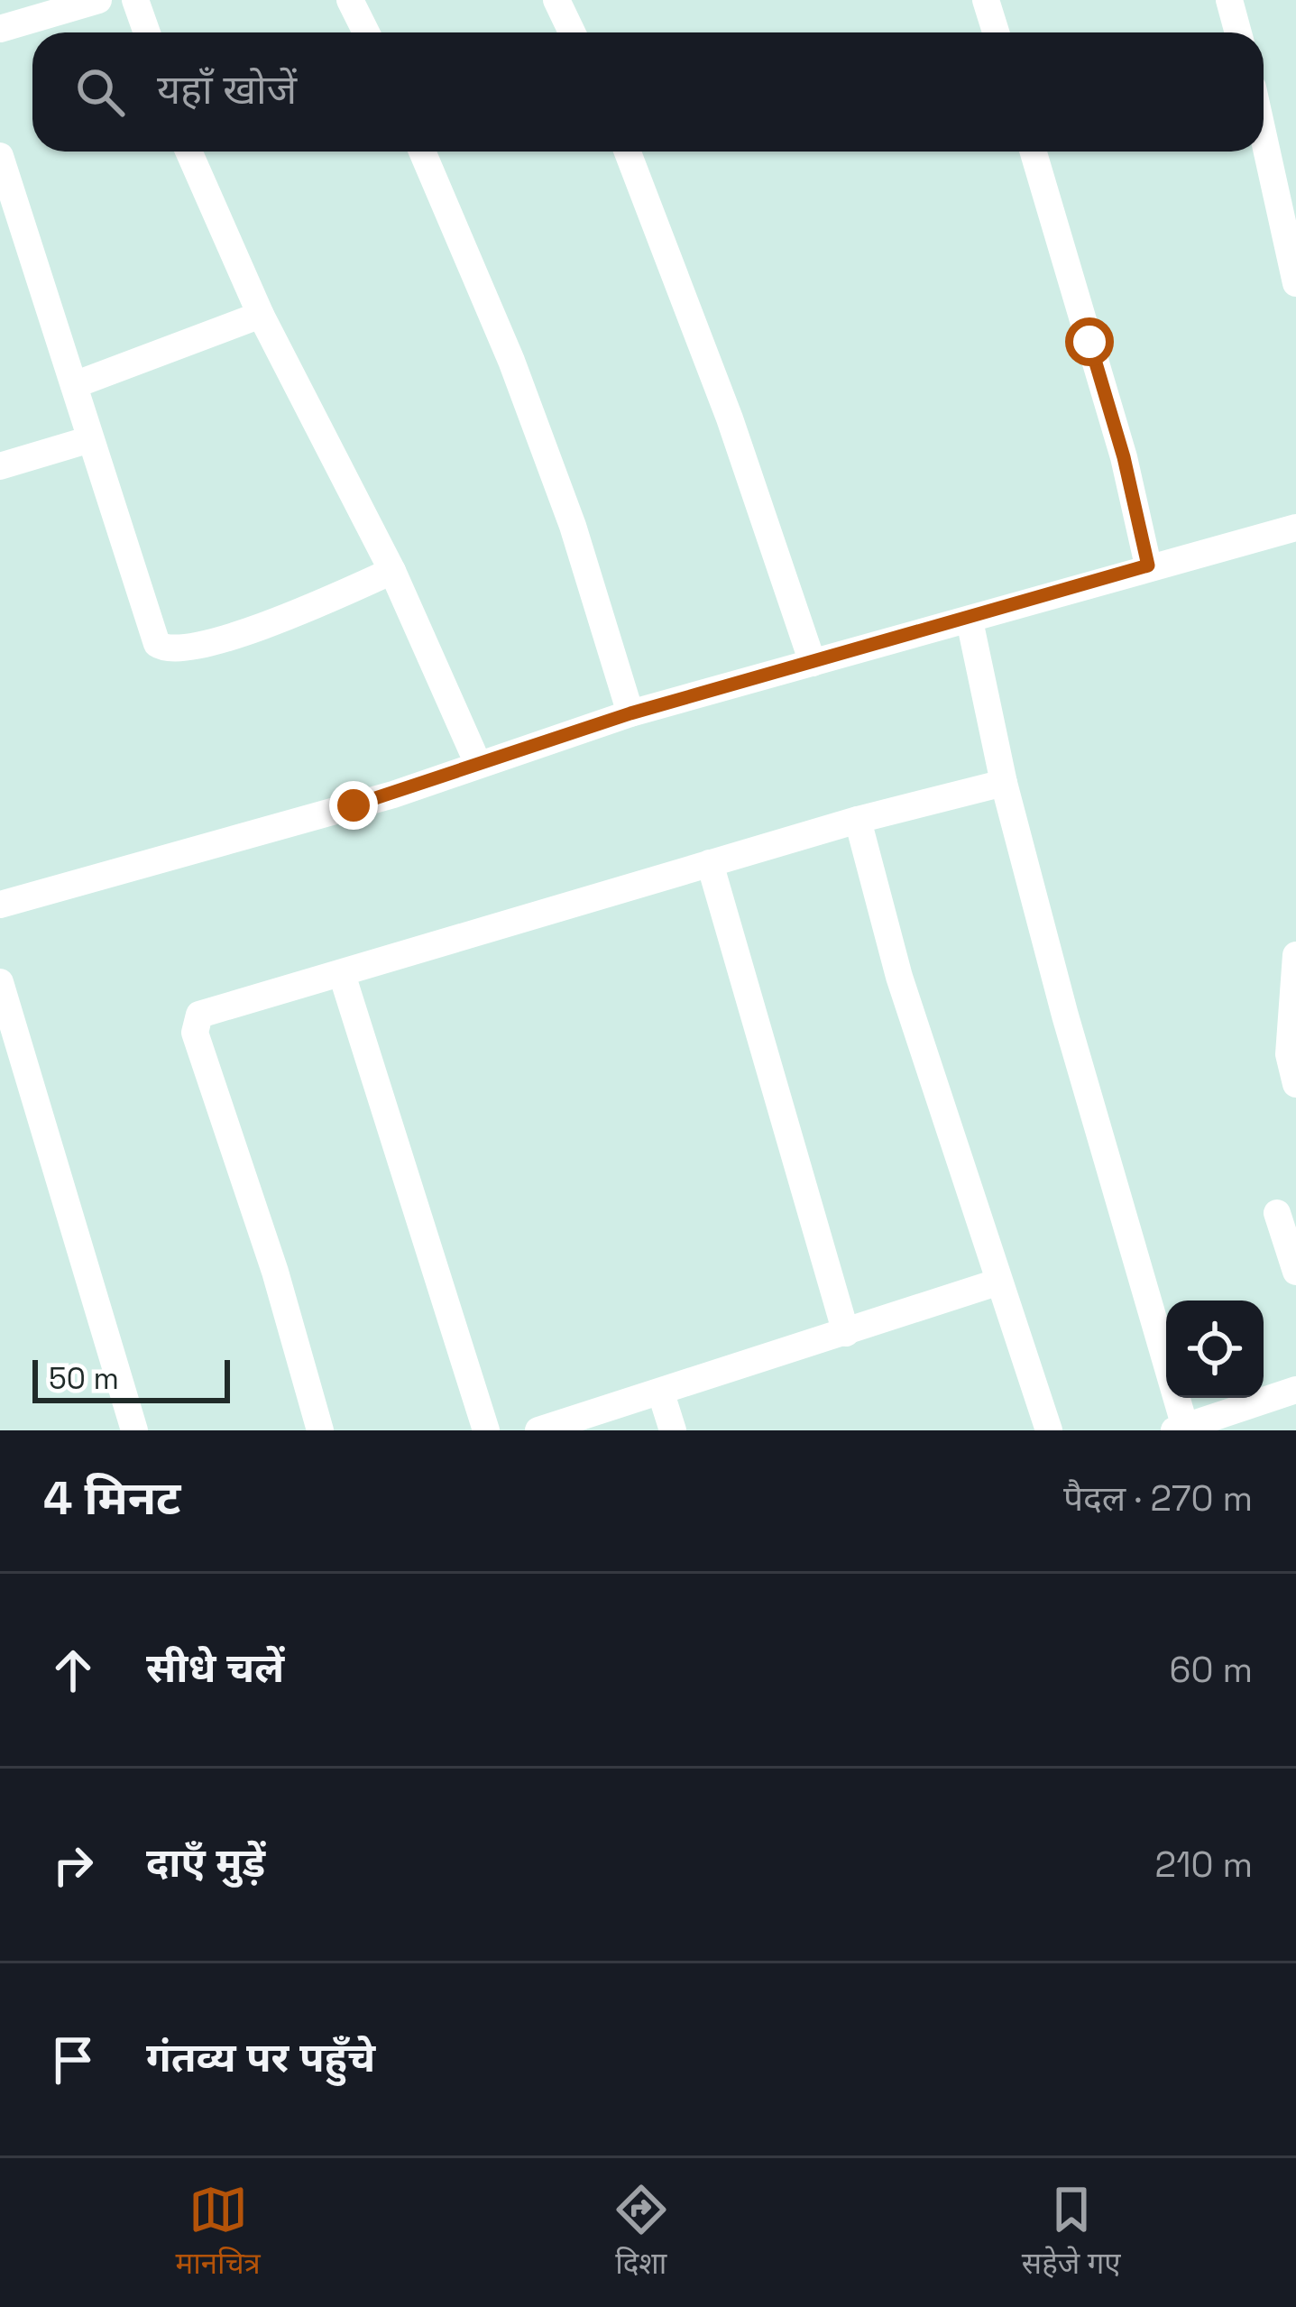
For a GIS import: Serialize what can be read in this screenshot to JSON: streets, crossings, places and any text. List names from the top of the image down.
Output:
{
  "scale_bar": "50 m",
  "page": {
    "search": "यहाँ खोजें",
    "scale": "50 m",
    "heading": ["4 मिनट", "पैदल · 270 m"],
    "list": [
      ["सीधे चलें", "60 m"],
      ["दाएँ मुड़ें", "210 m"],
      "गंतव्य पर पहुँचे"
    ],
    "nav": ["मानचित्र", "दिशा", "सहेजे गए"]
  }
}
